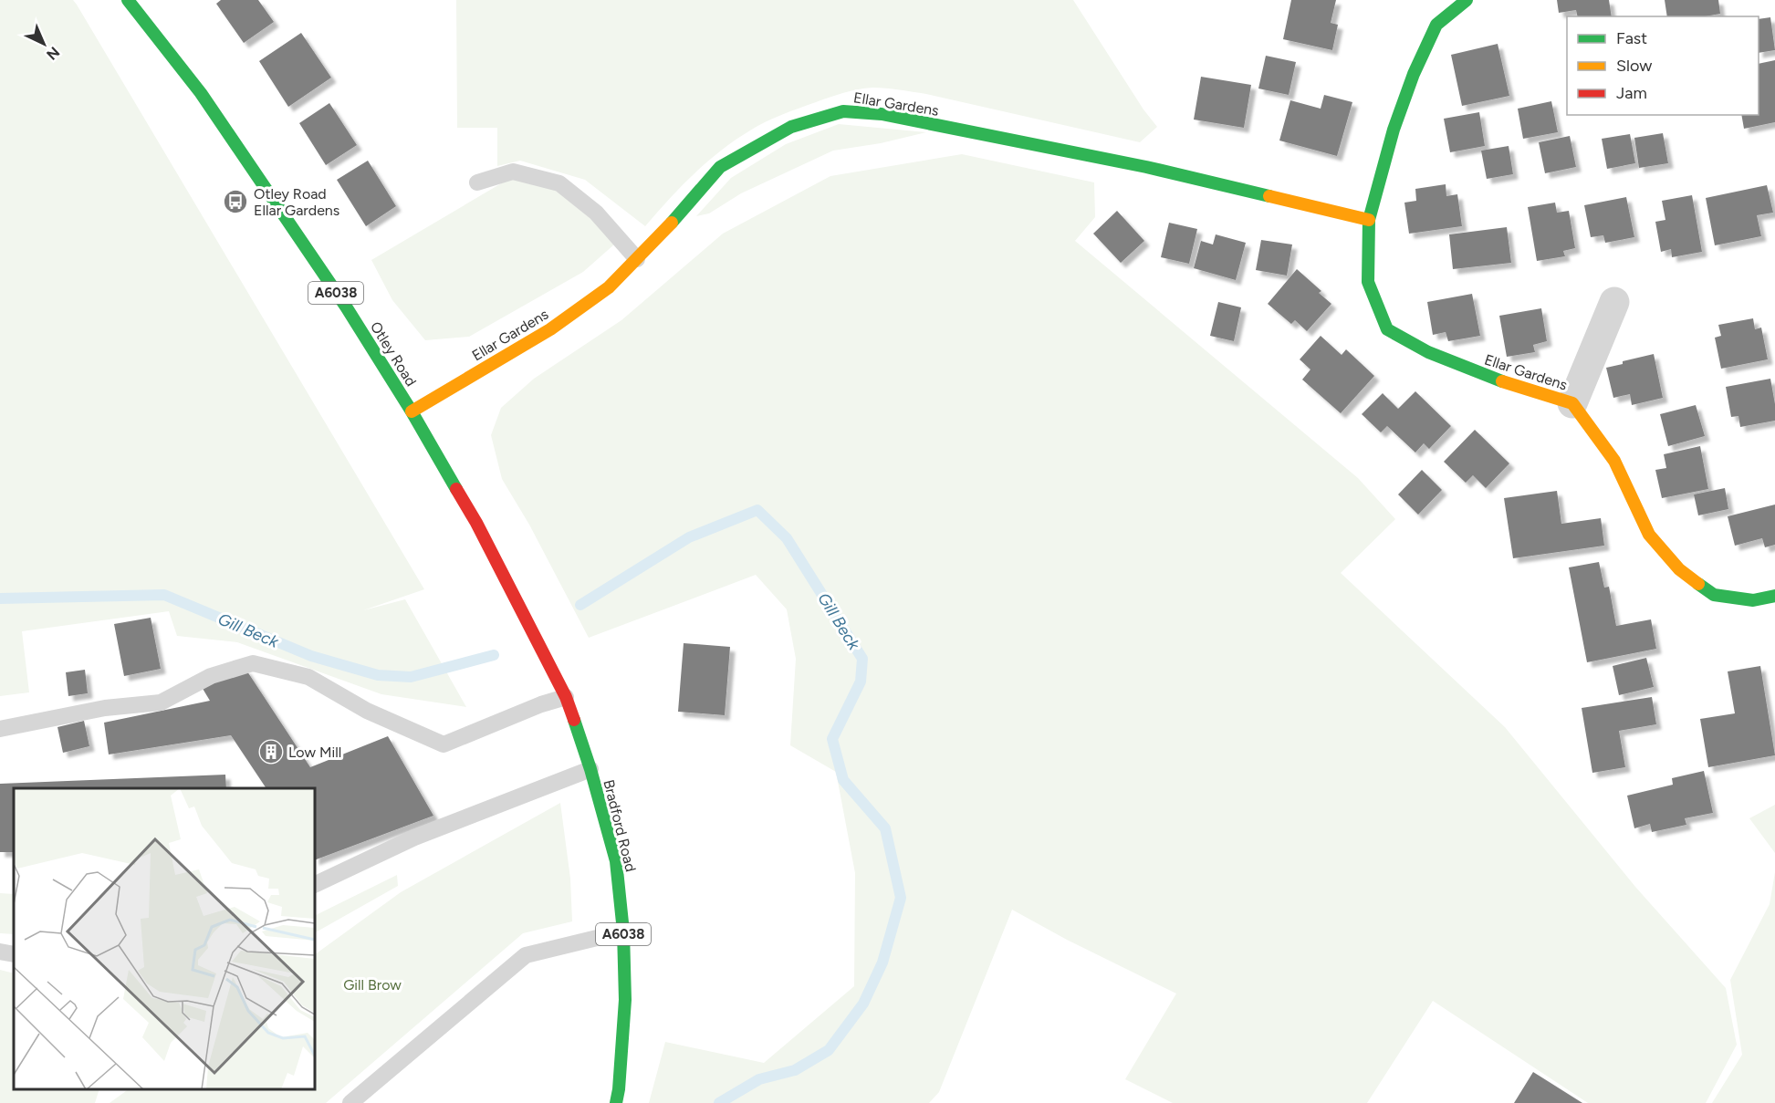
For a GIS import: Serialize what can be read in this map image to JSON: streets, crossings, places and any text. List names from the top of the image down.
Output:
{
  "streets": {
    "street": [
      "Ellar Gardens",
      "A6038",
      "Otley Road",
      "Bradford Road"
    ]
  },
  "crossings": [
    ["Ellar Gardens", "Otley Road"],
    ["Otley Road", "Bradford Road"]
  ],
  "water": ["Gill Beck"],
  "parks": ["Gill Brow"],
  "places": {
    "bus stop": ["Otley Road Ellar Gardens"],
    "building": ["Low Mill"]
  },
  "legend": ["Fast", "Slow", "Jam"],
  "north": "bottom right"
}
